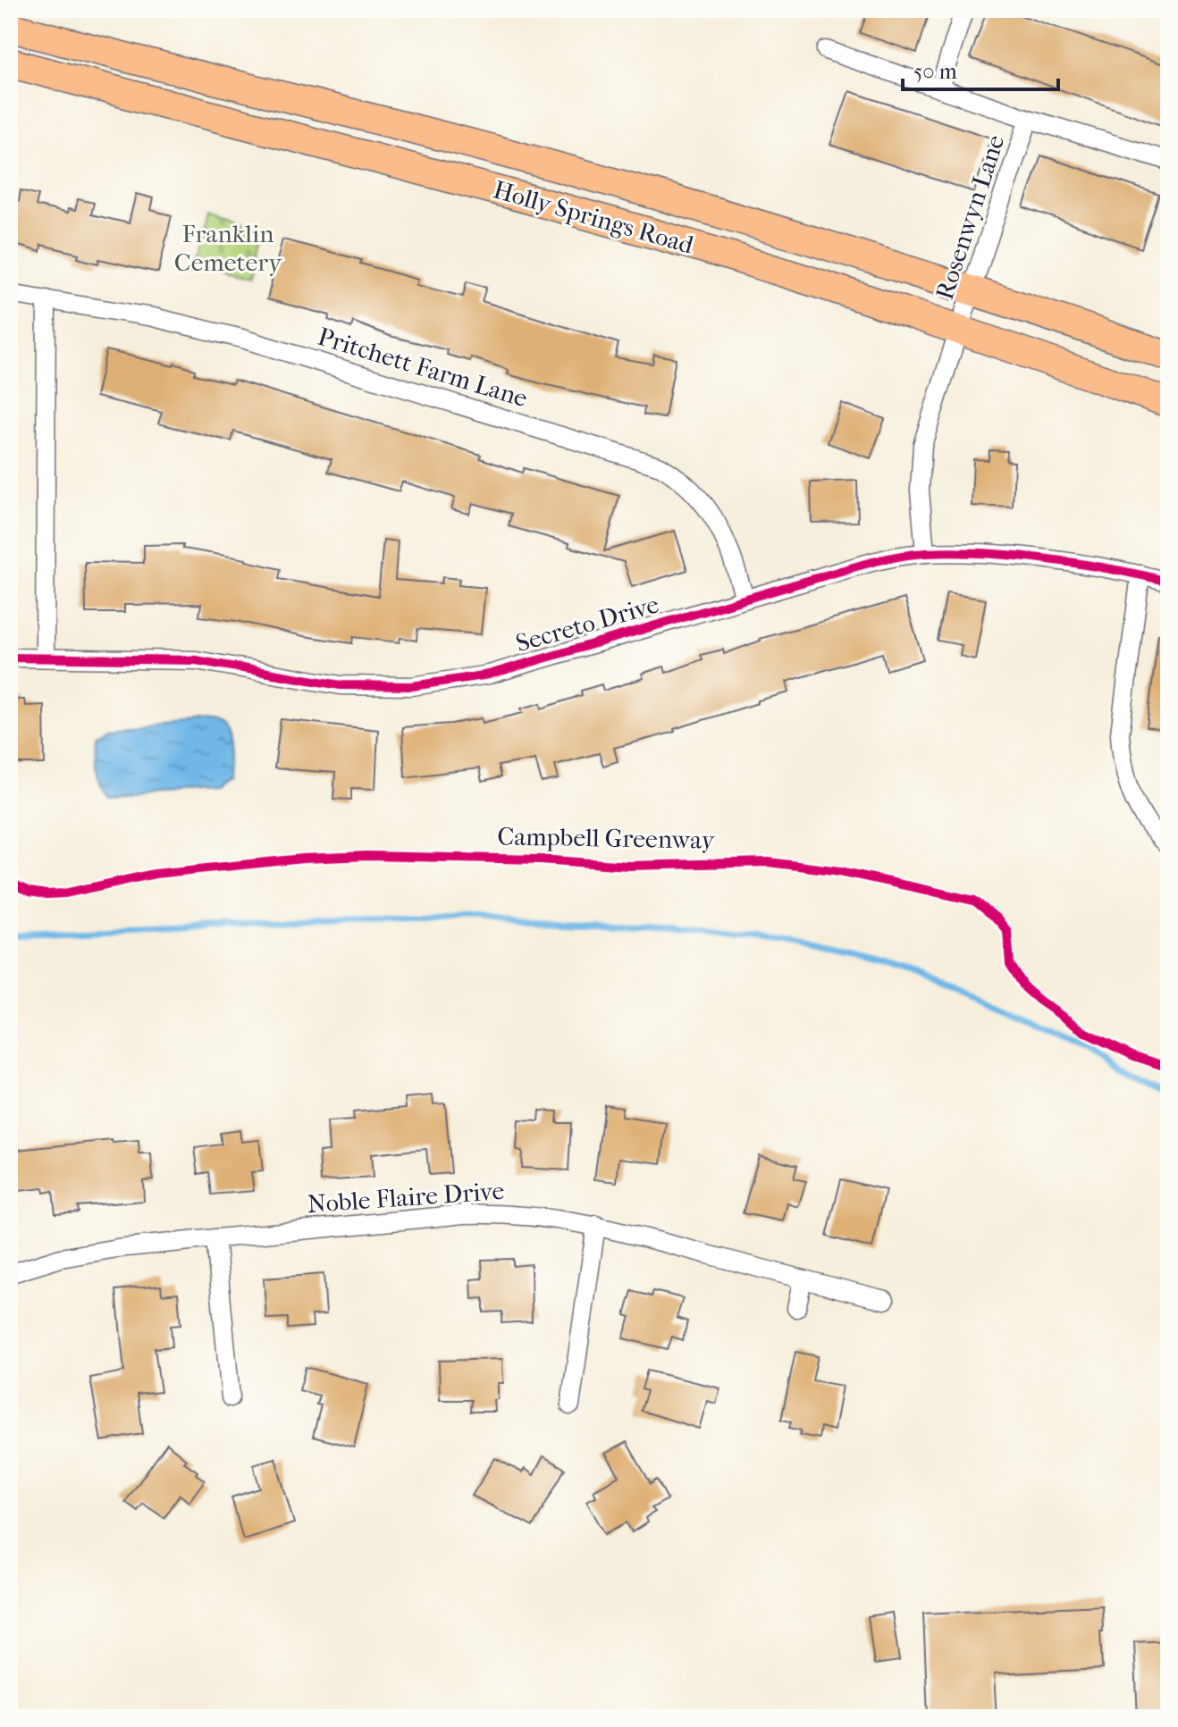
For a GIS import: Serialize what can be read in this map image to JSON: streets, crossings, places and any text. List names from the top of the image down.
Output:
{
  "streets": {
    "main road": ["Holly Springs Road"],
    "street": [
      "Rosenwyn Lane",
      "Pritchett Farm Lane",
      "Secreto Drive",
      "Noble Flaire Drive"
    ],
    "cycle path": ["Campbell Greenway"]
  },
  "crossings": [
    ["Holly Springs Road", "Rosenwyn Lane"],
    ["Rosenwyn Lane", "Secreto Drive"],
    ["Pritchett Farm Lane", "Secreto Drive"]
  ],
  "parks": ["Franklin Cemetery"],
  "scale_bar": "50 m"
}
